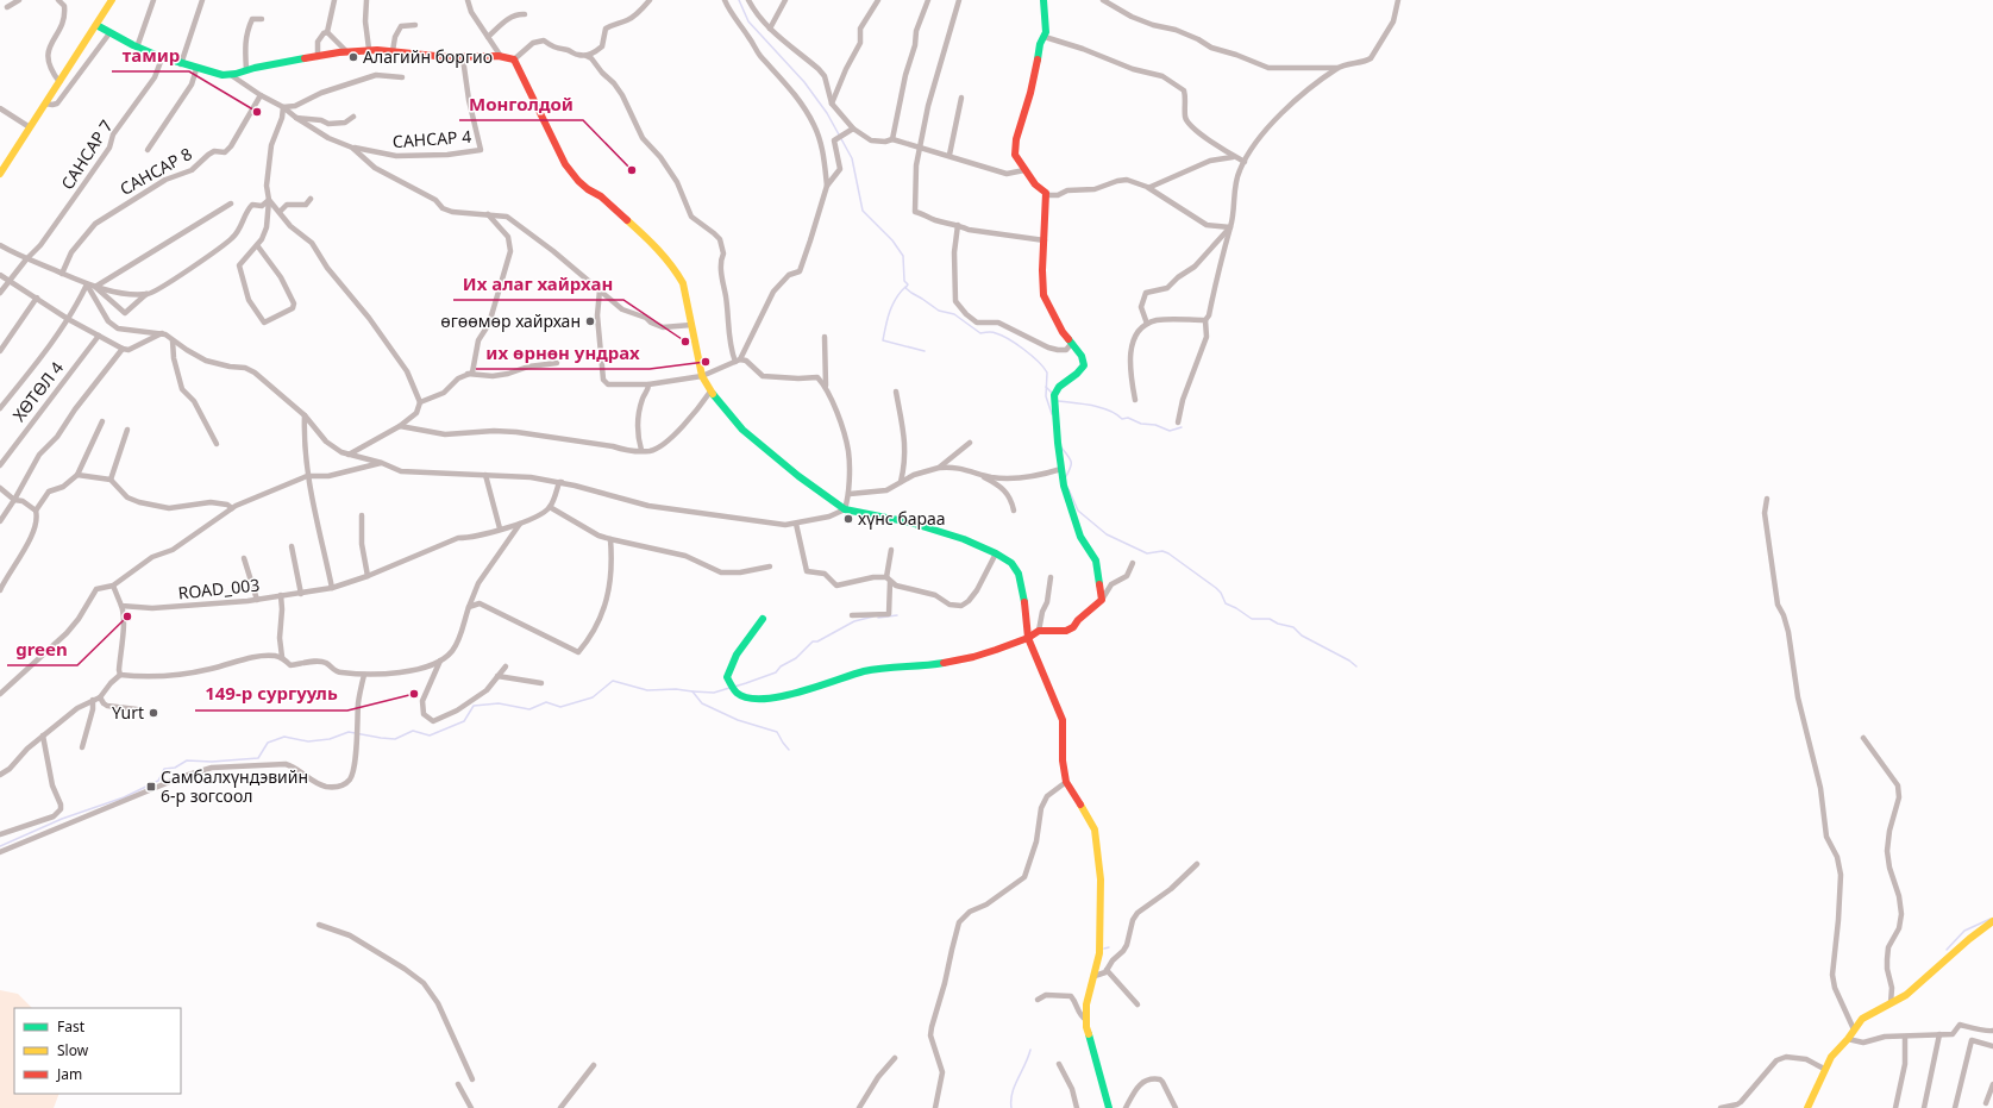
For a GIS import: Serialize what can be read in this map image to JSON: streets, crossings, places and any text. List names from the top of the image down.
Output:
{
  "streets": {
    "street": [
      "САНСАР 4",
      "САНСАР 7",
      "САНСАР 8",
      "ХӨТӨЛ 4",
      "ROAD_003"
    ]
  },
  "places": {
    "other": [
      "Алагийн боргио",
      "тамир",
      "Монголдой",
      "өгөөмөр хайрхан",
      "Их алаг хайрхан",
      "их өрнөн ундрах",
      "хүнс бараа",
      "green",
      "149-р сургууль",
      "Yurt"
    ],
    "transit": ["Самбалхүндэвийн 6-р зогсоол"]
  },
  "legend": ["Fast", "Slow", "Jam"]
}
